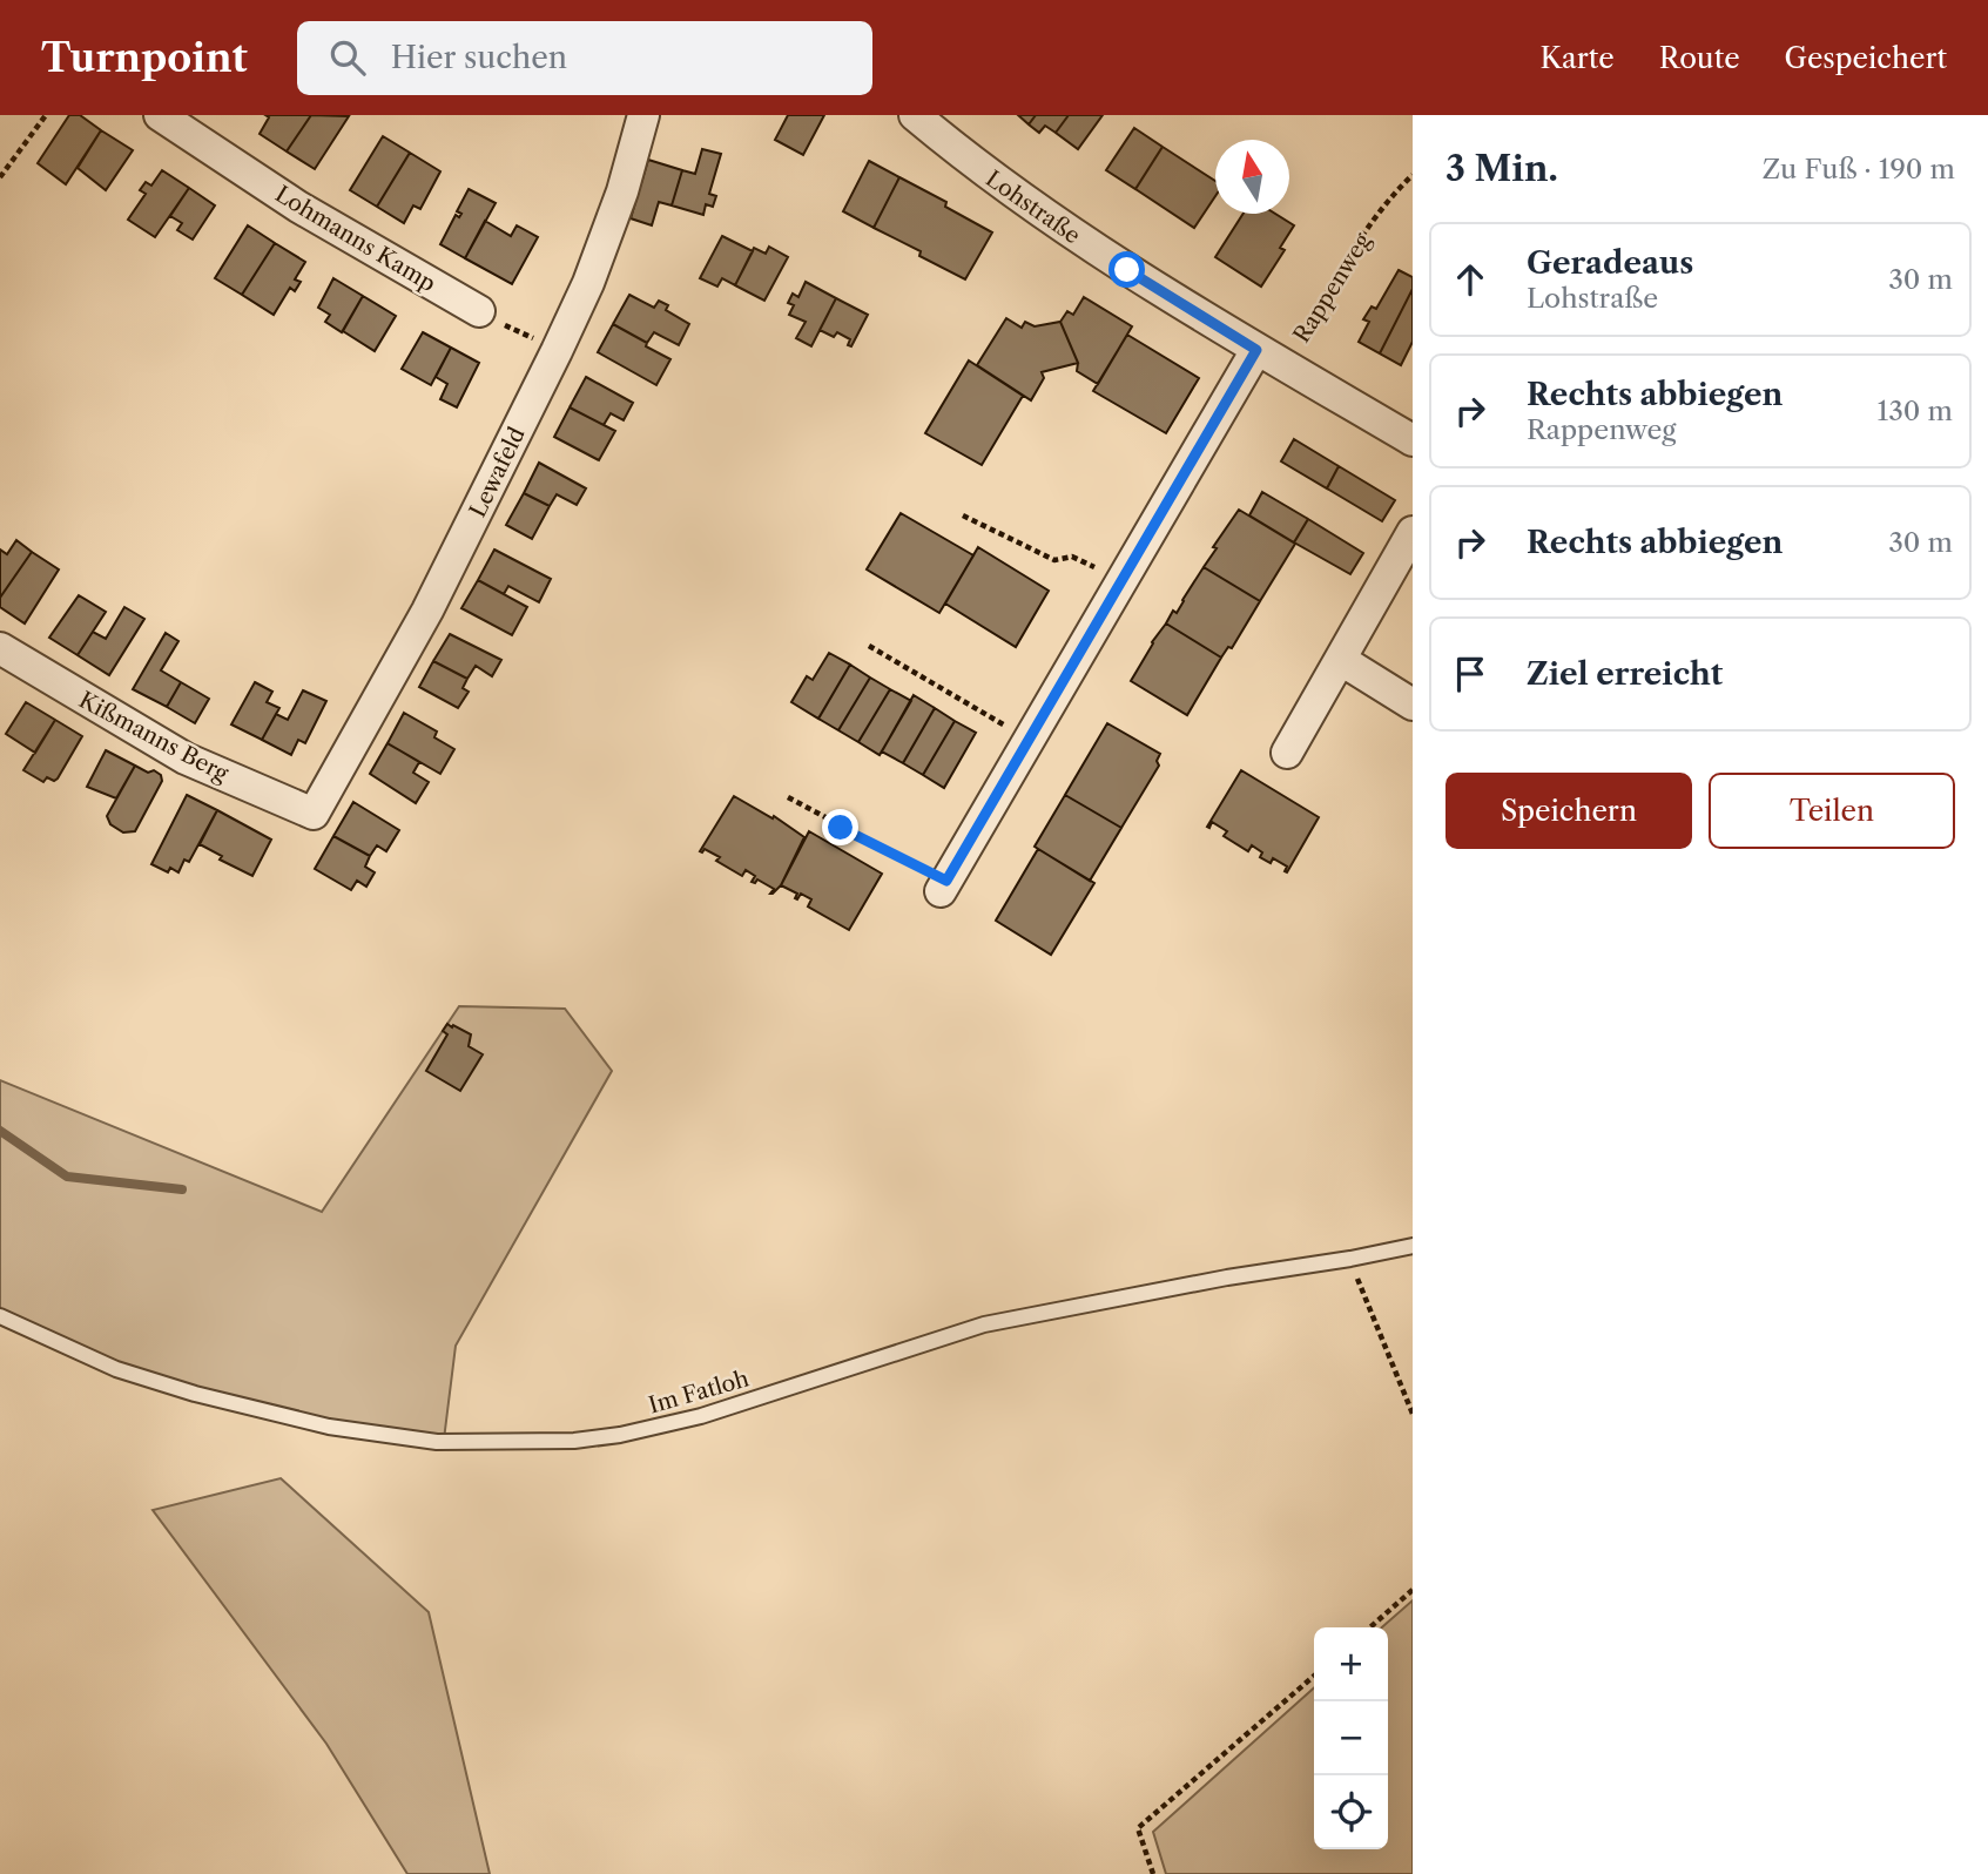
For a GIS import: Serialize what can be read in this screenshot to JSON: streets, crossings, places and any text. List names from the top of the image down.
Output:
{
  "streets": {
    "street": [
      "Lohstraße",
      "Lohmanns Kamp",
      "Lewafeld",
      "Kißmanns Berg"
    ],
    "lane": ["Im Fatloh"],
    "path": ["Rappenweg"]
  },
  "crossings": [
    ["Lohstraße", "Rappenweg"],
    ["Lewafeld", "Kißmanns Berg"]
  ],
  "north": "top",
  "page": {
    "header": "Turnpoint",
    "search": "Hier suchen",
    "nav": ["Karte", "Route", "Gespeichert"],
    "heading": ["3 Min.", "Zu Fuß · 190 m"],
    "list": [
      ["Geradeaus", "Lohstraße", "30 m"],
      ["Rechts abbiegen", "Rappenweg", "130 m"],
      ["Rechts abbiegen", "30 m"],
      "Ziel erreicht"
    ],
    "buttons": ["Speichern", "Teilen"],
    "map_buttons": ["+", "−"]
  }
}
